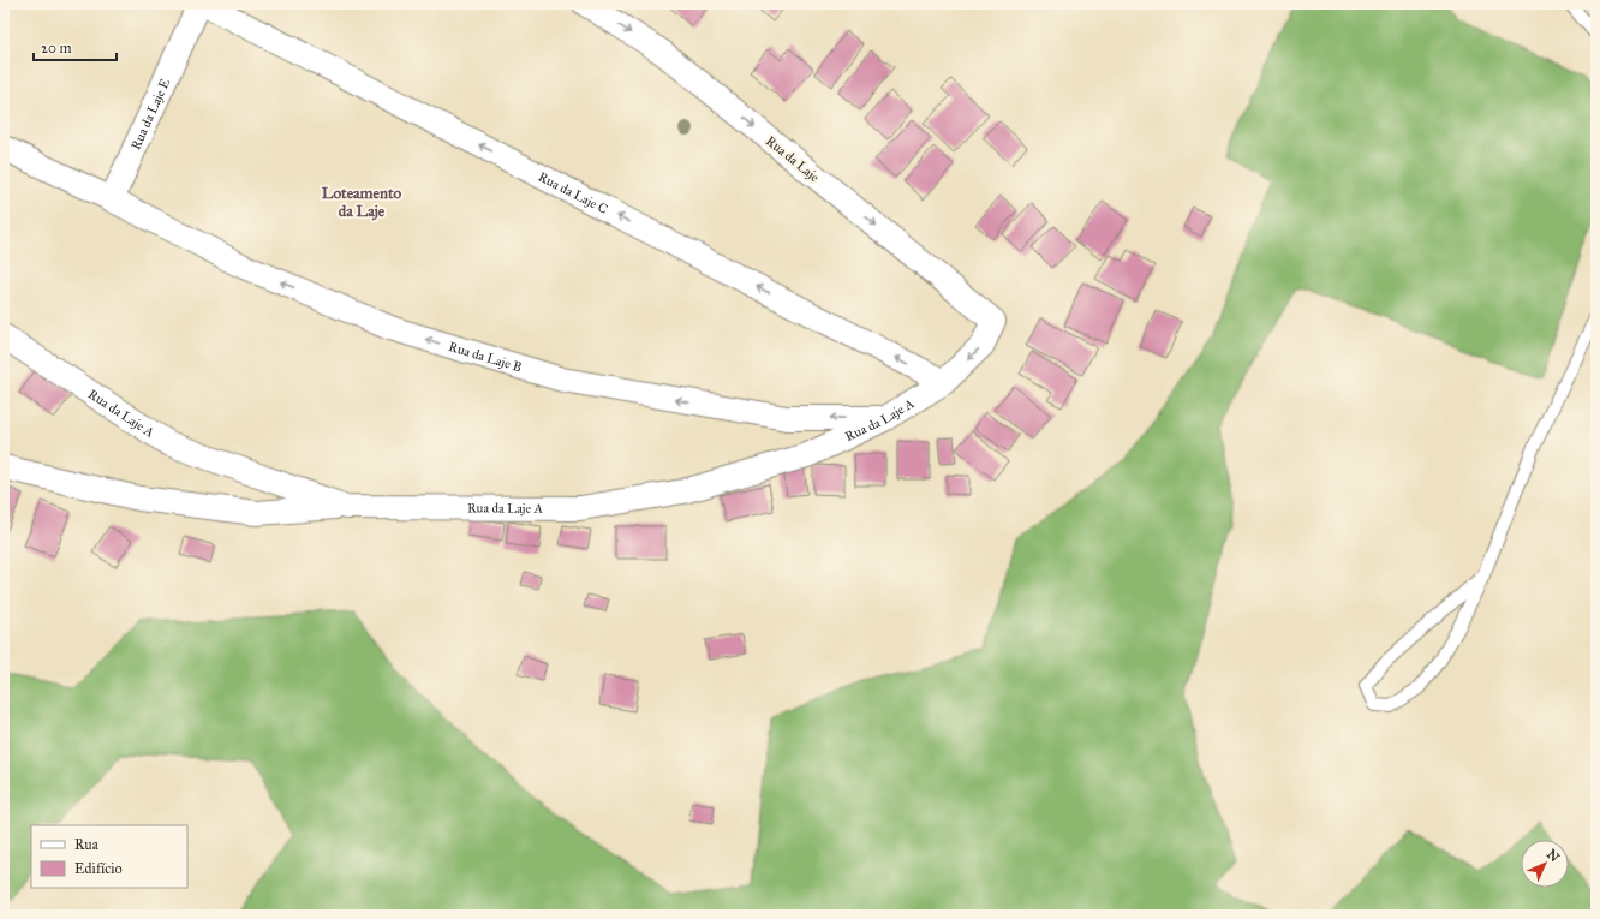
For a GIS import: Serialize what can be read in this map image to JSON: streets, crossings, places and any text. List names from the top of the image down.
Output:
{
  "streets": {
    "street": [
      "Rua da Laje E",
      "Rua da Laje",
      "Rua da Laje C",
      "Rua da Laje B",
      "Rua da Laje A"
    ]
  },
  "crossings": [
    ["Rua da Laje E", "Rua da Laje B"],
    ["Rua da Laje", "Rua da Laje A"],
    ["Rua da Laje C", "Rua da Laje A"],
    ["Rua da Laje B", "Rua da Laje A"]
  ],
  "one_way": ["Rua da Laje", "Rua da Laje C", "Rua da Laje B"],
  "districts": ["Loteamento da Laje"],
  "legend": ["Rua", "Edifício"],
  "scale_bar": "20 m",
  "north": "top right"
}
